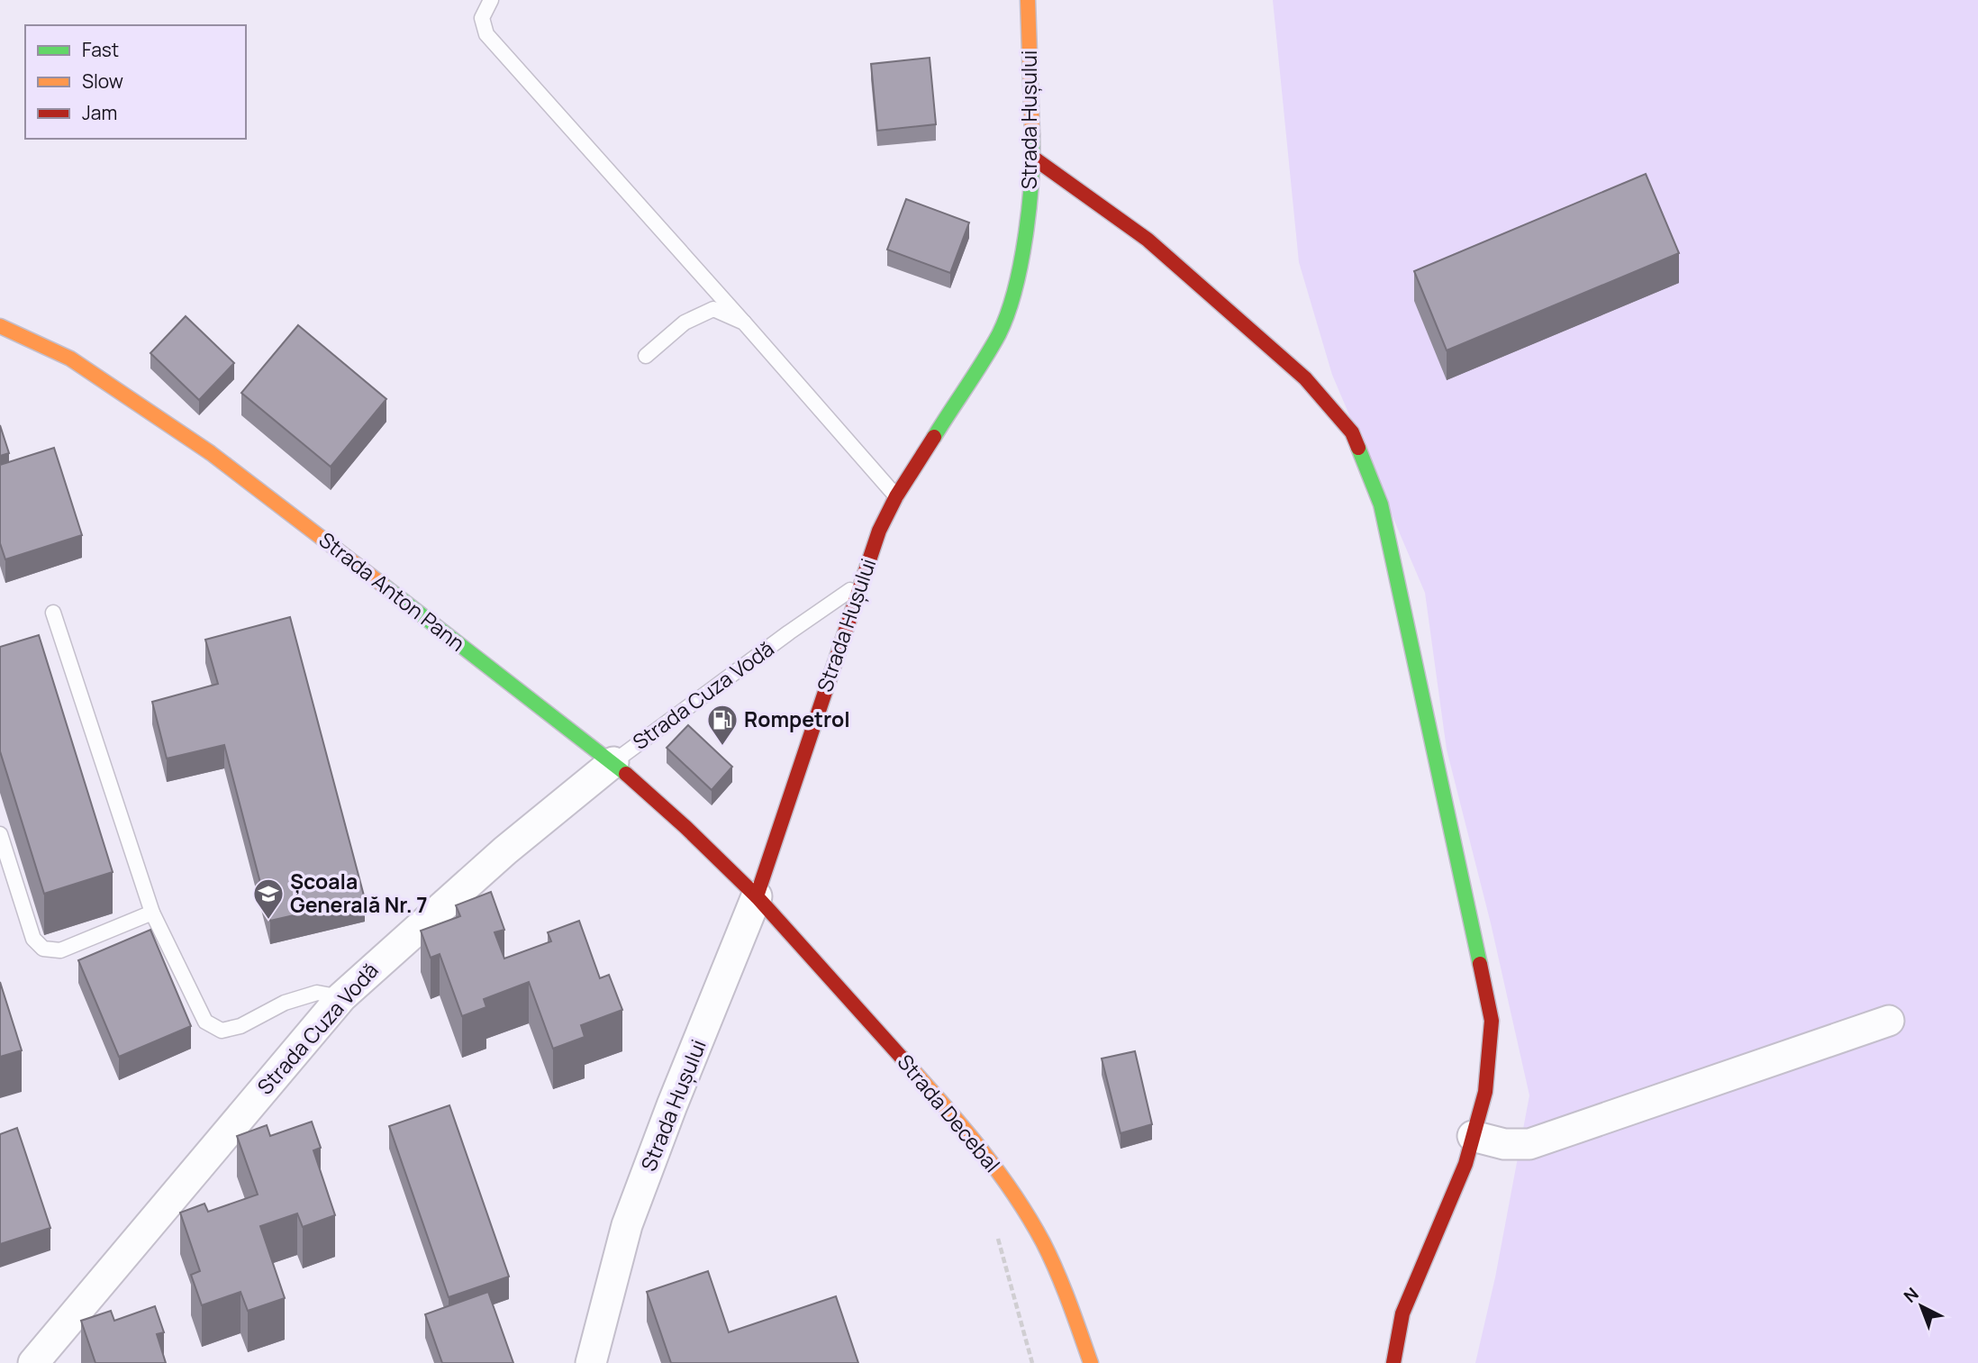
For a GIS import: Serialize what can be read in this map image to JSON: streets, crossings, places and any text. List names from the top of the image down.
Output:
{
  "streets": {
    "street": [
      "Strada Hușului",
      "Strada Anton Pann",
      "Strada Cuza Vodă",
      "Strada Decebal"
    ]
  },
  "crossings": [
    ["Strada Hușului", "Strada Anton Pann"],
    ["Strada Hușului", "Strada Cuza Vodă"],
    ["Strada Hușului", "Strada Decebal"],
    ["Strada Anton Pann", "Strada Cuza Vodă"],
    ["Strada Anton Pann", "Strada Decebal"]
  ],
  "places": {
    "fuel station": ["Rompetrol"],
    "school or university": ["Școala Generală Nr. 7"]
  },
  "legend": ["Fast", "Slow", "Jam"],
  "north": "top left"
}
